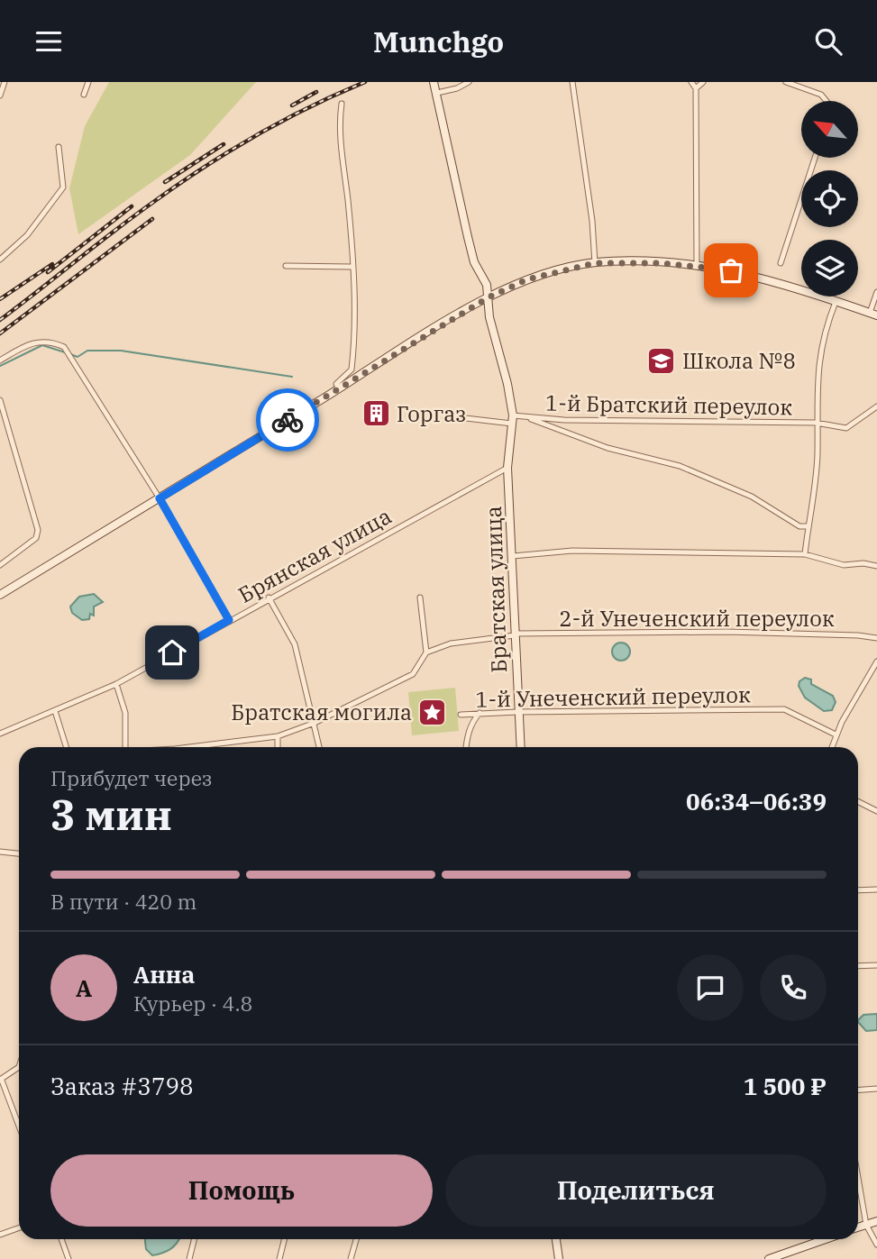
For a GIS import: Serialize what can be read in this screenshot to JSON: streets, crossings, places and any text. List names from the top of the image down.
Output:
{
  "streets": {
    "main road": ["Братская улица"],
    "street": [
      "1-й Братский переулок",
      "Брянская улица",
      "2-й Унеченский переулок",
      "1-й Унеченский переулок"
    ]
  },
  "crossings": [
    ["1-й Братский переулок", "Братская улица"],
    ["Брянская улица", "Братская улица"],
    ["Братская улица", "2-й Унеченский переулок"],
    ["Братская улица", "1-й Унеченский переулок"]
  ],
  "places": {
    "school or university": ["Школа №8"],
    "building": ["Горгаз"],
    "place": ["Братская могила"]
  },
  "north": "top left",
  "page": {
    "header": "Munchgo",
    "heading": ["3 мин", "Прибудет через", "06:34–06:39"],
    "panel": [
      "Анна",
      "Курьер · 4.8",
      "Заказ #3798",
      "1 500 ₽"
    ],
    "bar": "В пути · 420 m",
    "round": "А",
    "buttons": ["Помощь", "Поделиться"]
  }
}
